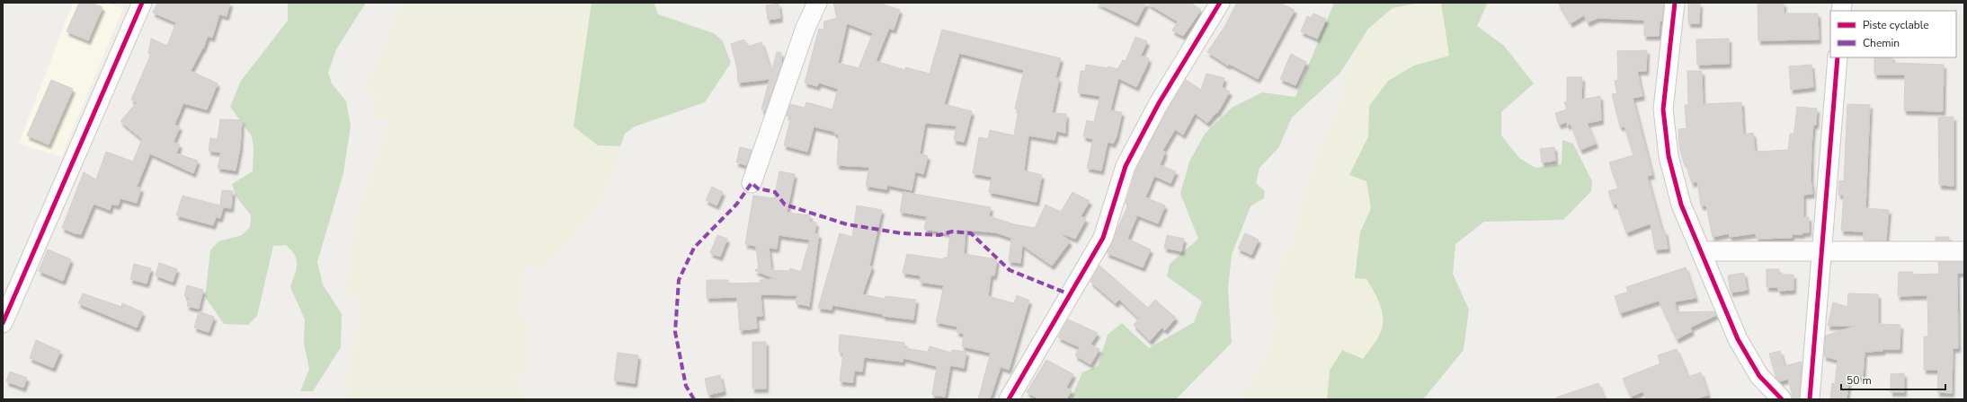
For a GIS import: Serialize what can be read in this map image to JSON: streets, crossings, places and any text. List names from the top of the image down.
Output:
{
  "legend": ["Piste cyclable", "Chemin"],
  "scale_bar": "50 m"
}
